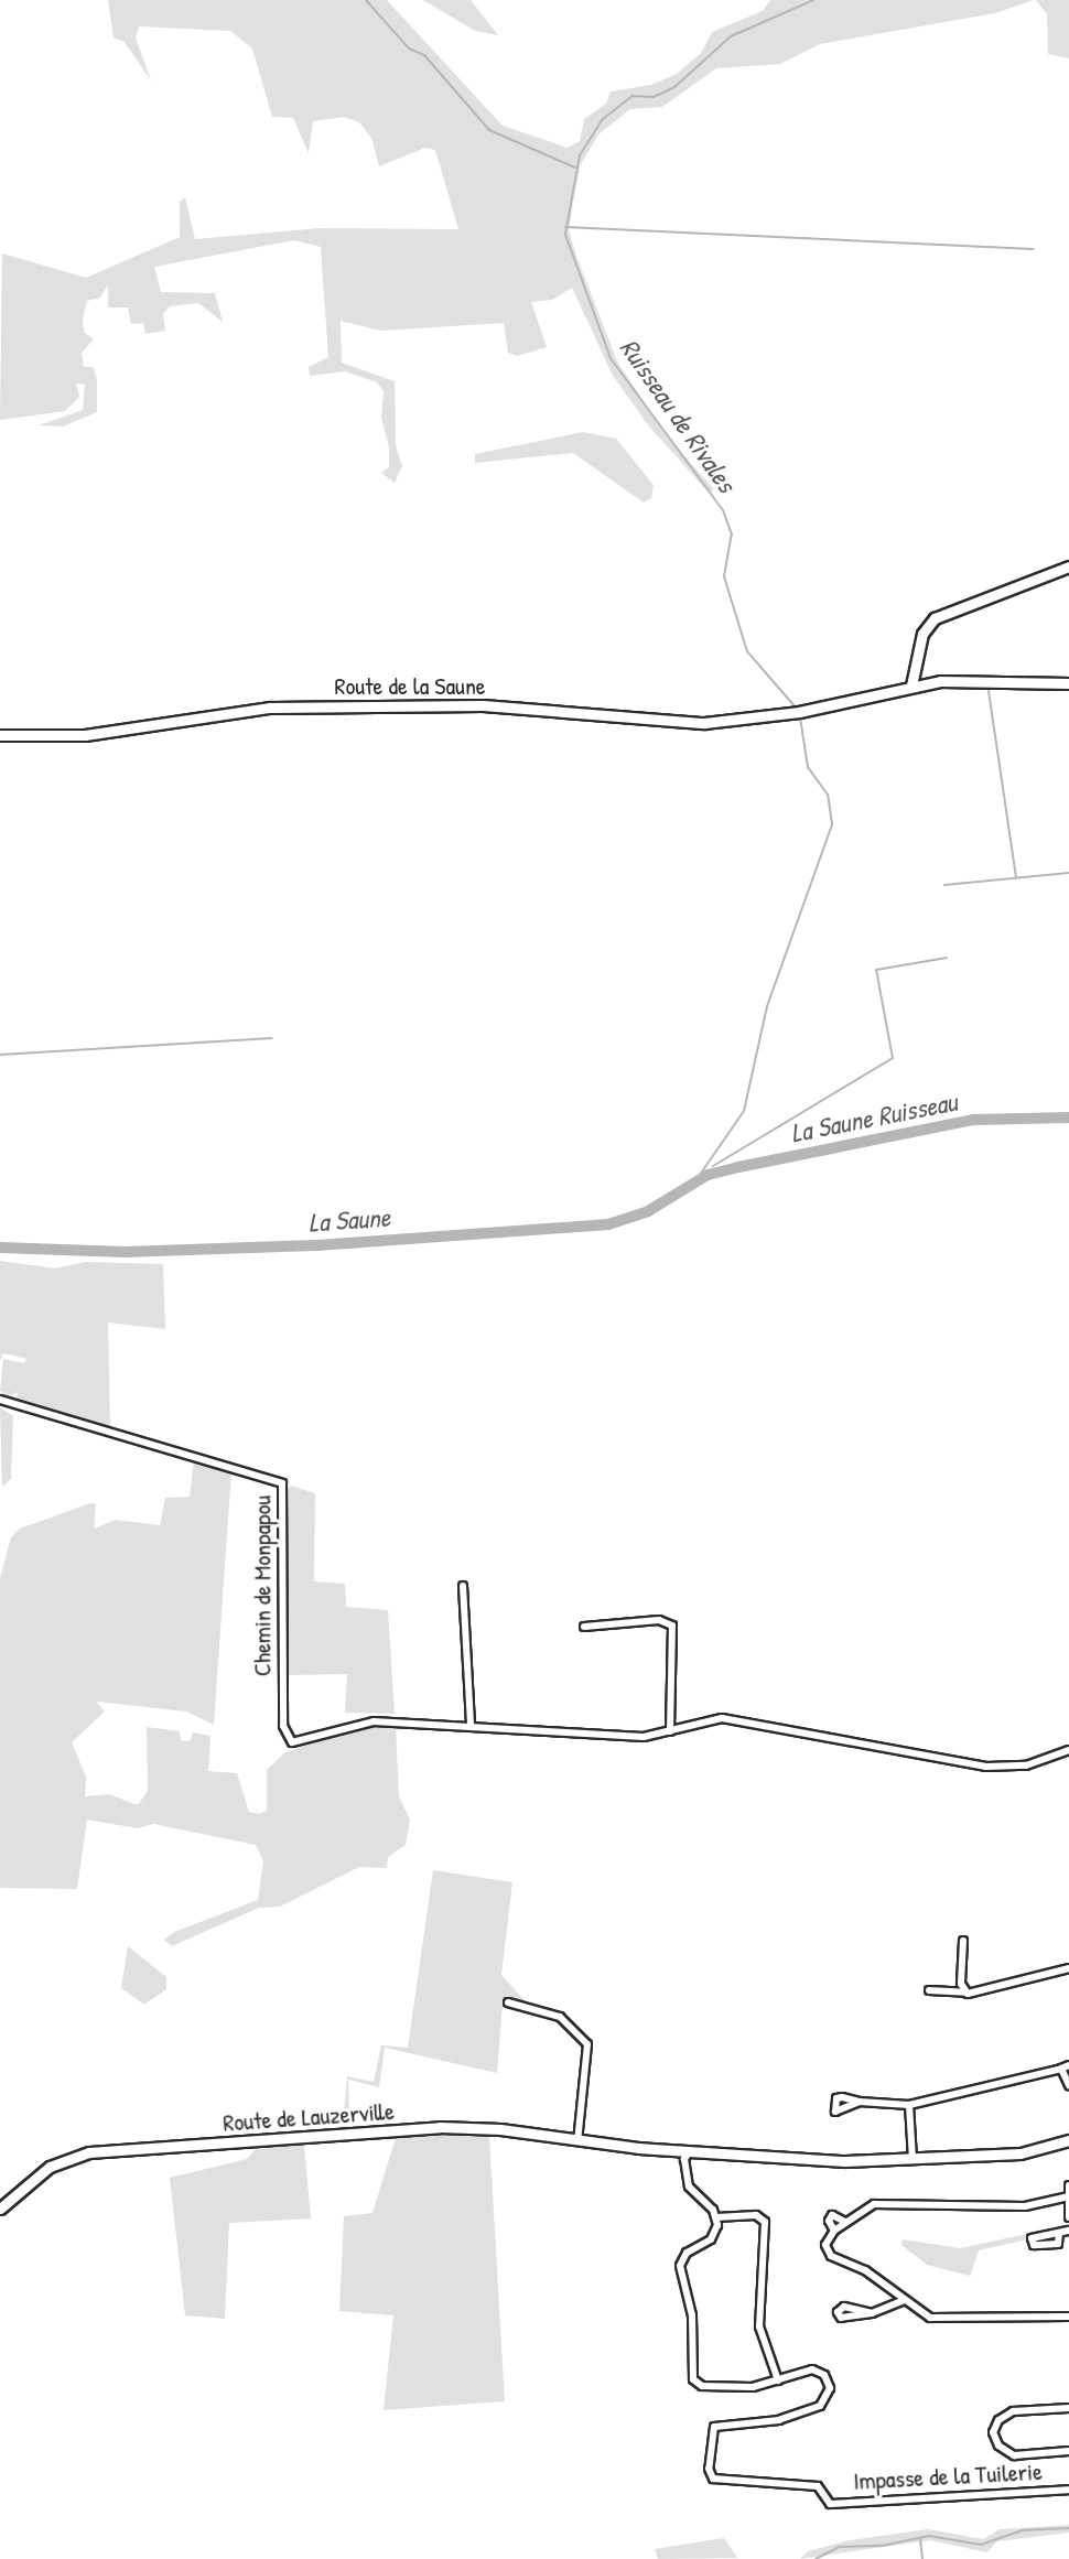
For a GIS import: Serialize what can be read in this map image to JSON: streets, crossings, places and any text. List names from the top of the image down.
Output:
{
  "streets": {
    "street": [
      "Route de la Saune",
      "Chemin de Monpapou",
      "Route de Lauzerville",
      "Impasse de la Tuilerie"
    ]
  },
  "water": ["Ruisseau de Rivales", "La Saune Ruisseau", "La Saune"]
}
